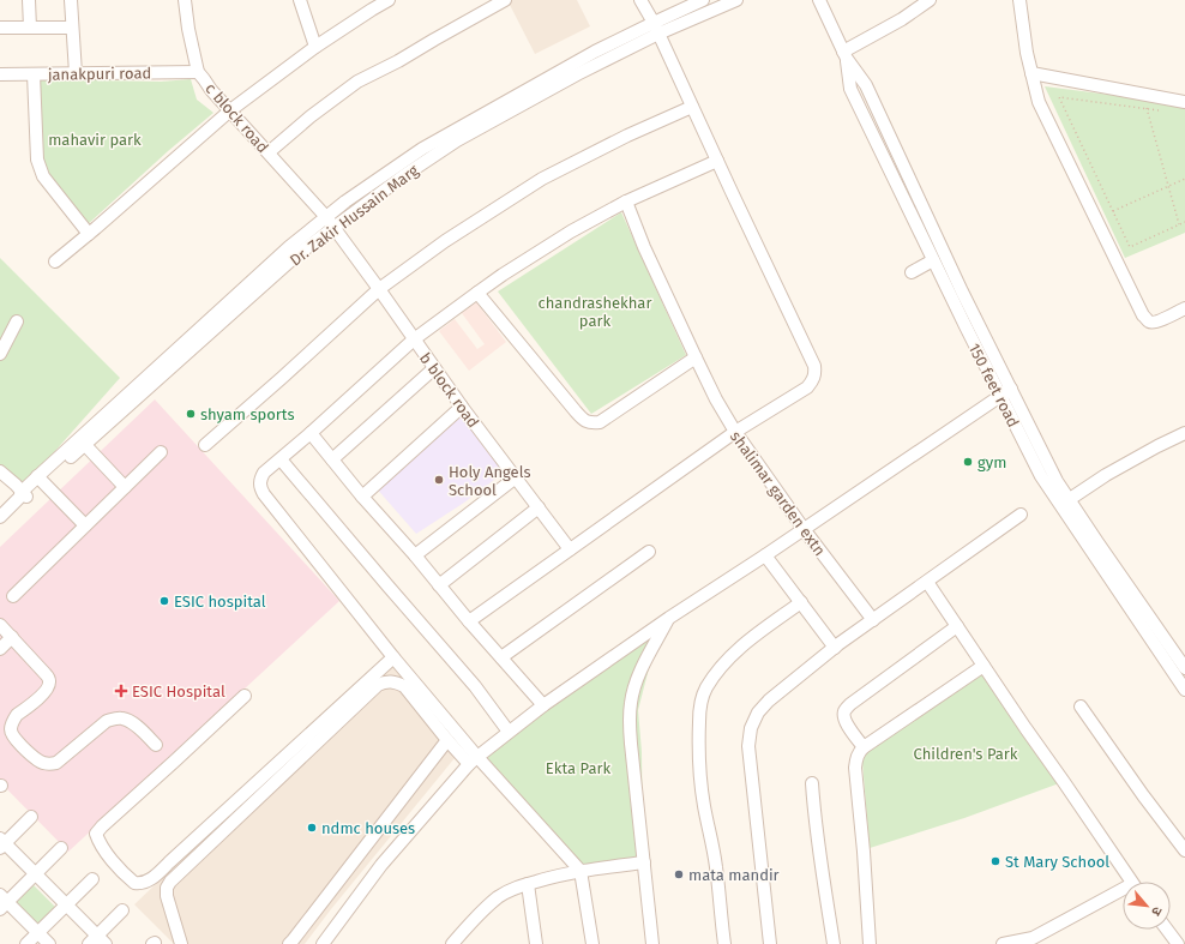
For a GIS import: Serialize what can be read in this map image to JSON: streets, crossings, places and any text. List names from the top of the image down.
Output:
{
  "streets": {
    "street": [
      "janakpuri road",
      "c block road",
      "Dr. Zakir Hussain Marg",
      "150 feet road",
      "b block road",
      "shalimar garden extn"
    ]
  },
  "crossings": [
    ["janakpuri road", "c block road"],
    ["c block road", "Dr. Zakir Hussain Marg"],
    ["c block road", "b block road"],
    ["Dr. Zakir Hussain Marg", "b block road"]
  ],
  "parks": [
    "mahavir park",
    "chandrashekhar park",
    "Children's Park",
    "Ekta Park"
  ],
  "places": {
    "other": [
      "shyam sports",
      "gym",
      "Holy Angels School",
      "ESIC hospital",
      "ndmc houses",
      "St Mary School",
      "mata mandir"
    ],
    "health": ["ESIC Hospital"]
  },
  "north": "bottom right"
}
